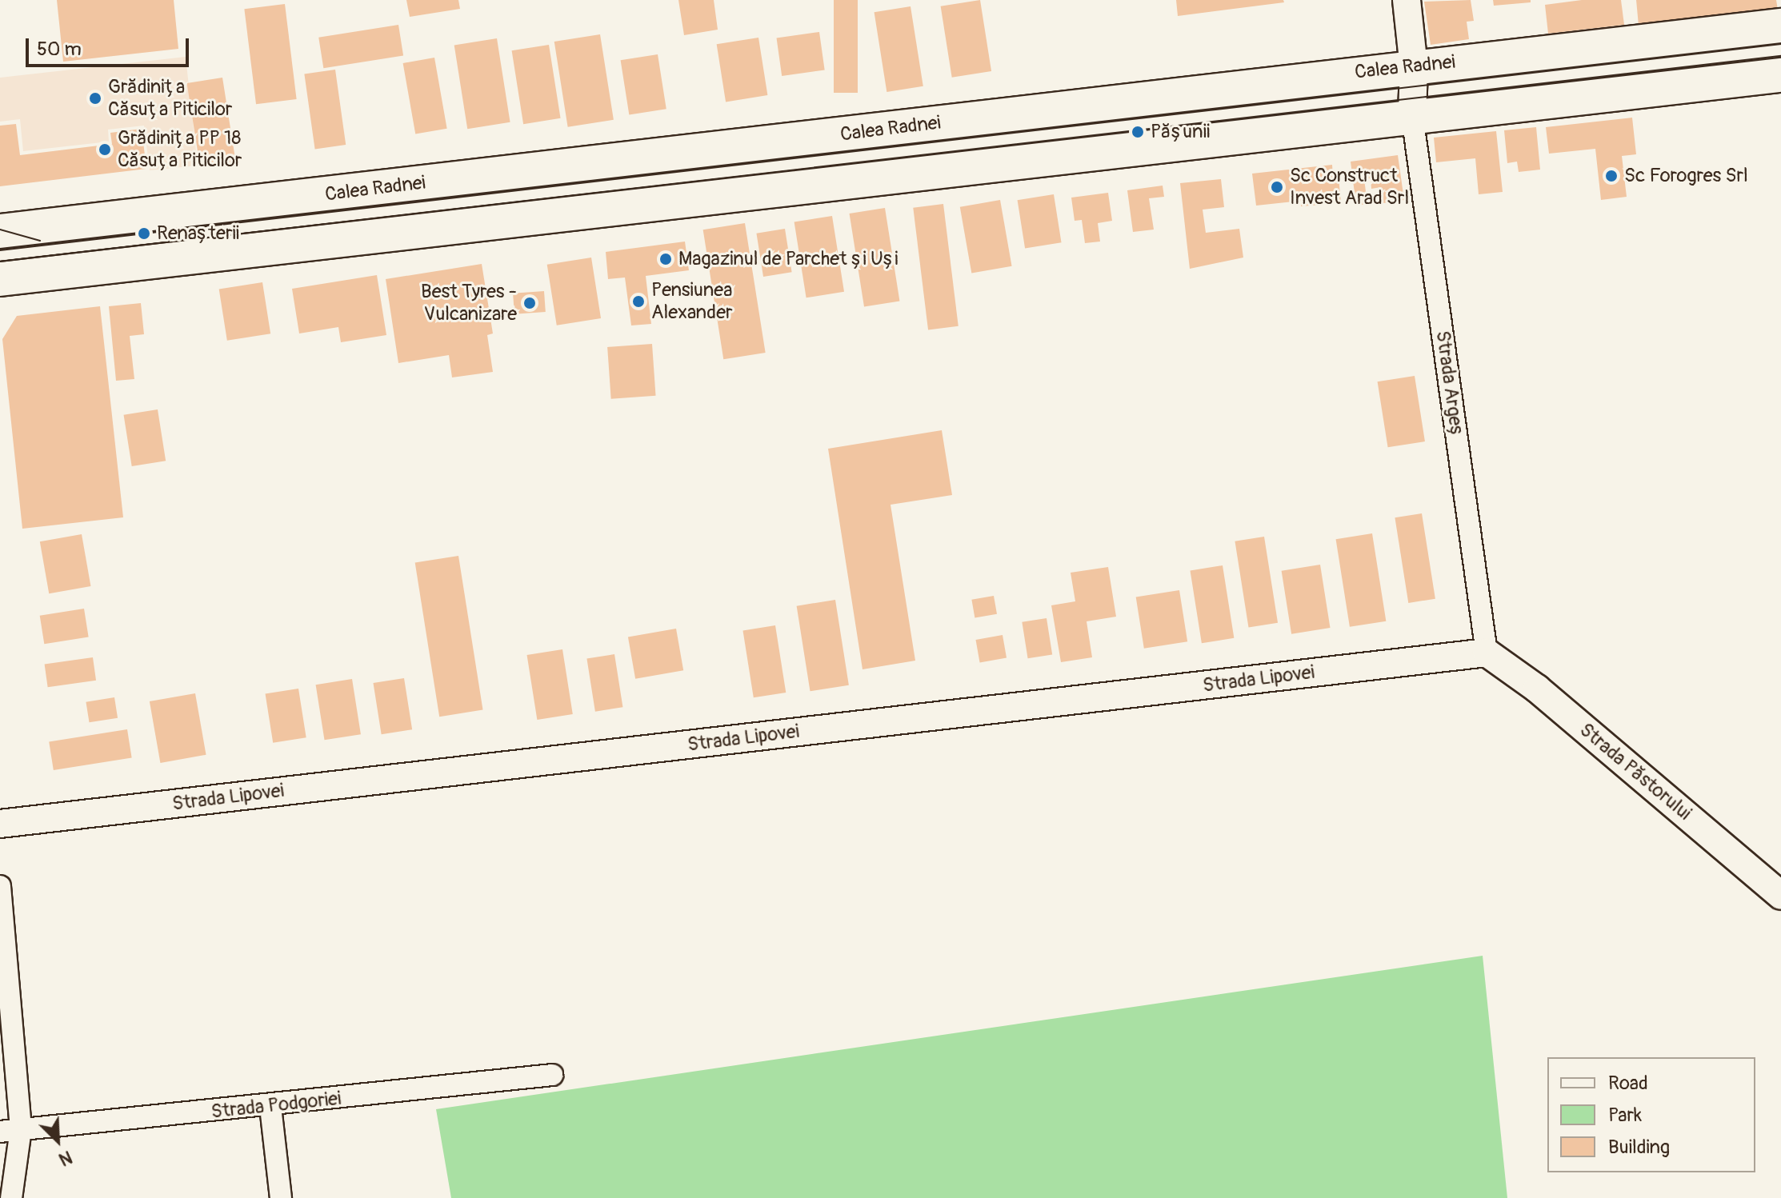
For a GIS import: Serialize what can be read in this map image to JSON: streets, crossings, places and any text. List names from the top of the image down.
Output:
{
  "streets": {
    "main road": ["Calea Radnei"],
    "street": [
      "Strada Argeș",
      "Strada Lipovei",
      "Strada Păstorului",
      "Strada Podgoriei"
    ]
  },
  "crossings": [
    ["Strada Argeș", "Strada Lipovei"],
    ["Strada Argeș", "Strada Păstorului"],
    ["Strada Lipovei", "Strada Păstorului"]
  ],
  "places": [
    "Grădinița Căsuța Piticilor",
    "Pășunii",
    "Grădinița PP 18 Căsuța Piticilor",
    "Sc Forogres Srl",
    "Sc Construct Invest Arad Srl",
    "Renașterii",
    "Magazinul de Parchet și Uși",
    "Pensiunea Alexander",
    "Best Tyres - Vulcanizare"
  ],
  "legend": ["Road", "Park", "Building"],
  "scale_bar": "50 m",
  "north": "bottom right"
}
